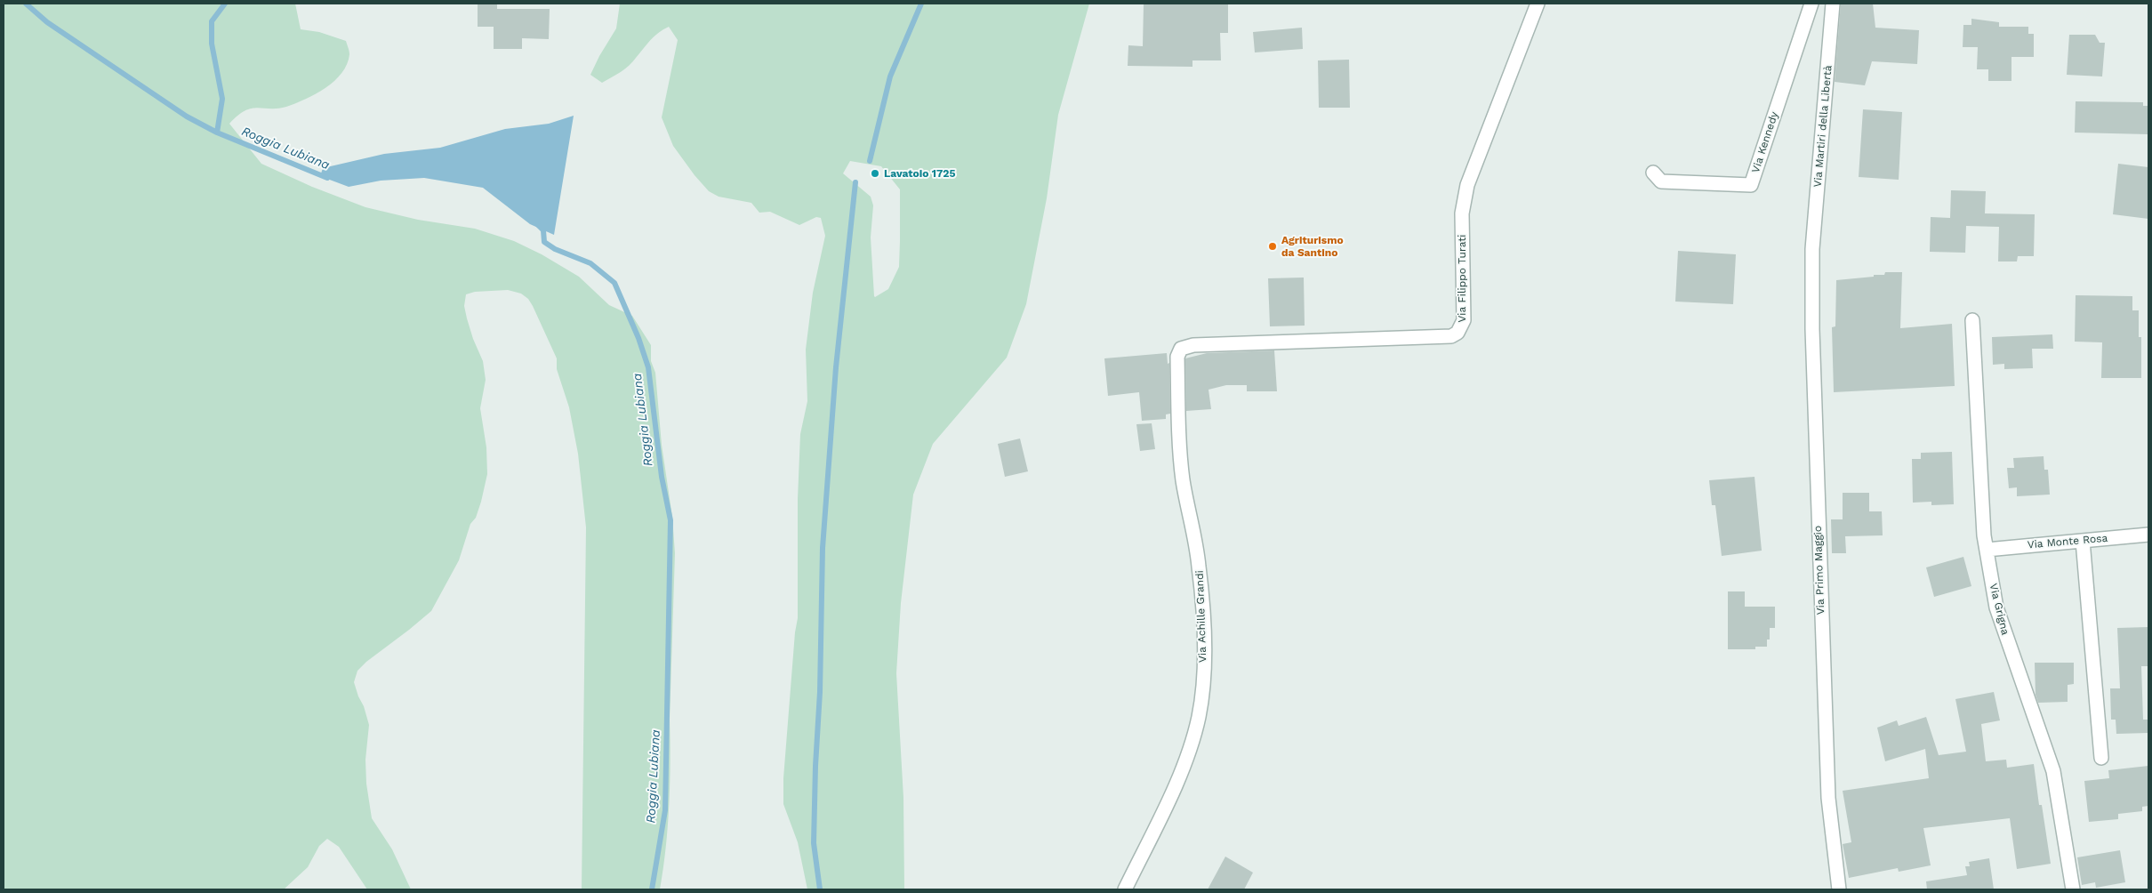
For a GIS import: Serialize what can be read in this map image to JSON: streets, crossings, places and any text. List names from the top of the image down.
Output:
{
  "streets": {
    "street": [
      "Via Martiri della Libertà",
      "Via Kennedy",
      "Via Filippo Turati",
      "Via Monte Rosa",
      "Via Primo Maggio",
      "Via Grigna",
      "Via Achille Grandi"
    ]
  },
  "crossings": [
    ["Via Martiri della Libertà", "Via Primo Maggio"],
    ["Via Filippo Turati", "Via Achille Grandi"],
    ["Via Monte Rosa", "Via Grigna"]
  ],
  "water": ["Roggia Lubiana"],
  "places": ["Lavatoio 1725", "Agriturismo da Santino"]
}
